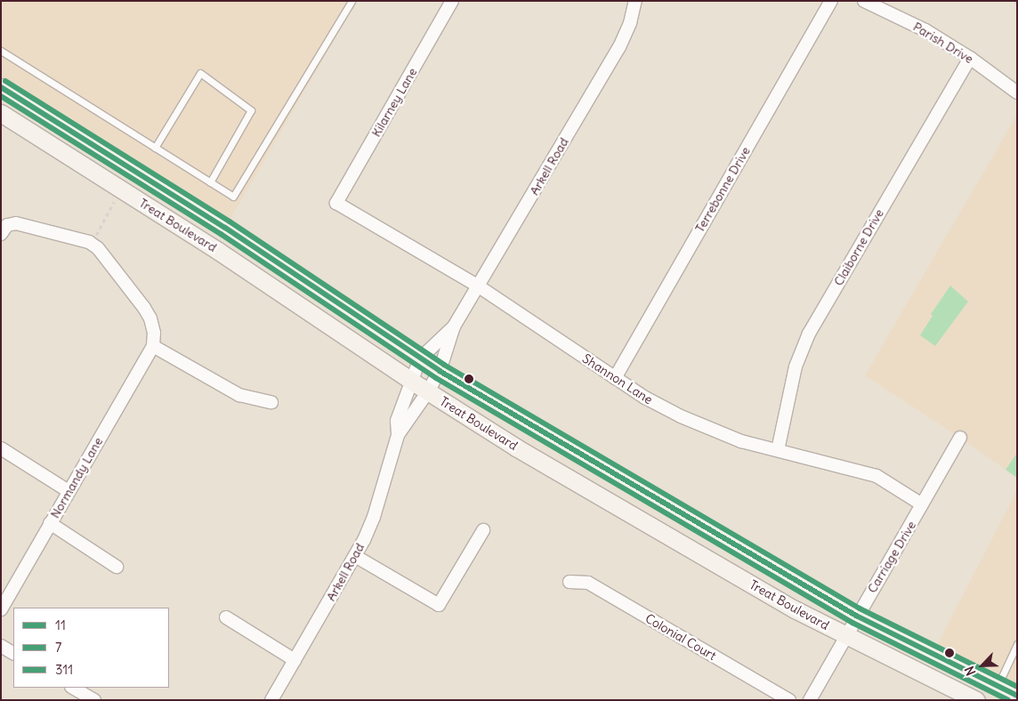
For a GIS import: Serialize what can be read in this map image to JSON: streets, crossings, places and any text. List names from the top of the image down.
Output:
{
  "streets": {
    "main road": ["Treat Boulevard"],
    "street": [
      "Parish Drive",
      "Kilarney Lane",
      "Arkell Road",
      "Terrebonne Drive",
      "Claiborne Drive",
      "Shannon Lane",
      "Normandy Lane",
      "Carriage Drive",
      "Colonial Court"
    ]
  },
  "crossings": [
    ["Parish Drive", "Claiborne Drive"],
    ["Kilarney Lane", "Shannon Lane"],
    ["Arkell Road", "Treat Boulevard"],
    ["Arkell Road", "Shannon Lane"],
    ["Terrebonne Drive", "Shannon Lane"],
    ["Treat Boulevard", "Carriage Drive"],
    ["Claiborne Drive", "Shannon Lane"],
    ["Shannon Lane", "Carriage Drive"]
  ],
  "lines": ["transit line 311", "transit line 11", "transit line 7"],
  "legend": ["11", "7", "311"],
  "north": "bottom left"
}
